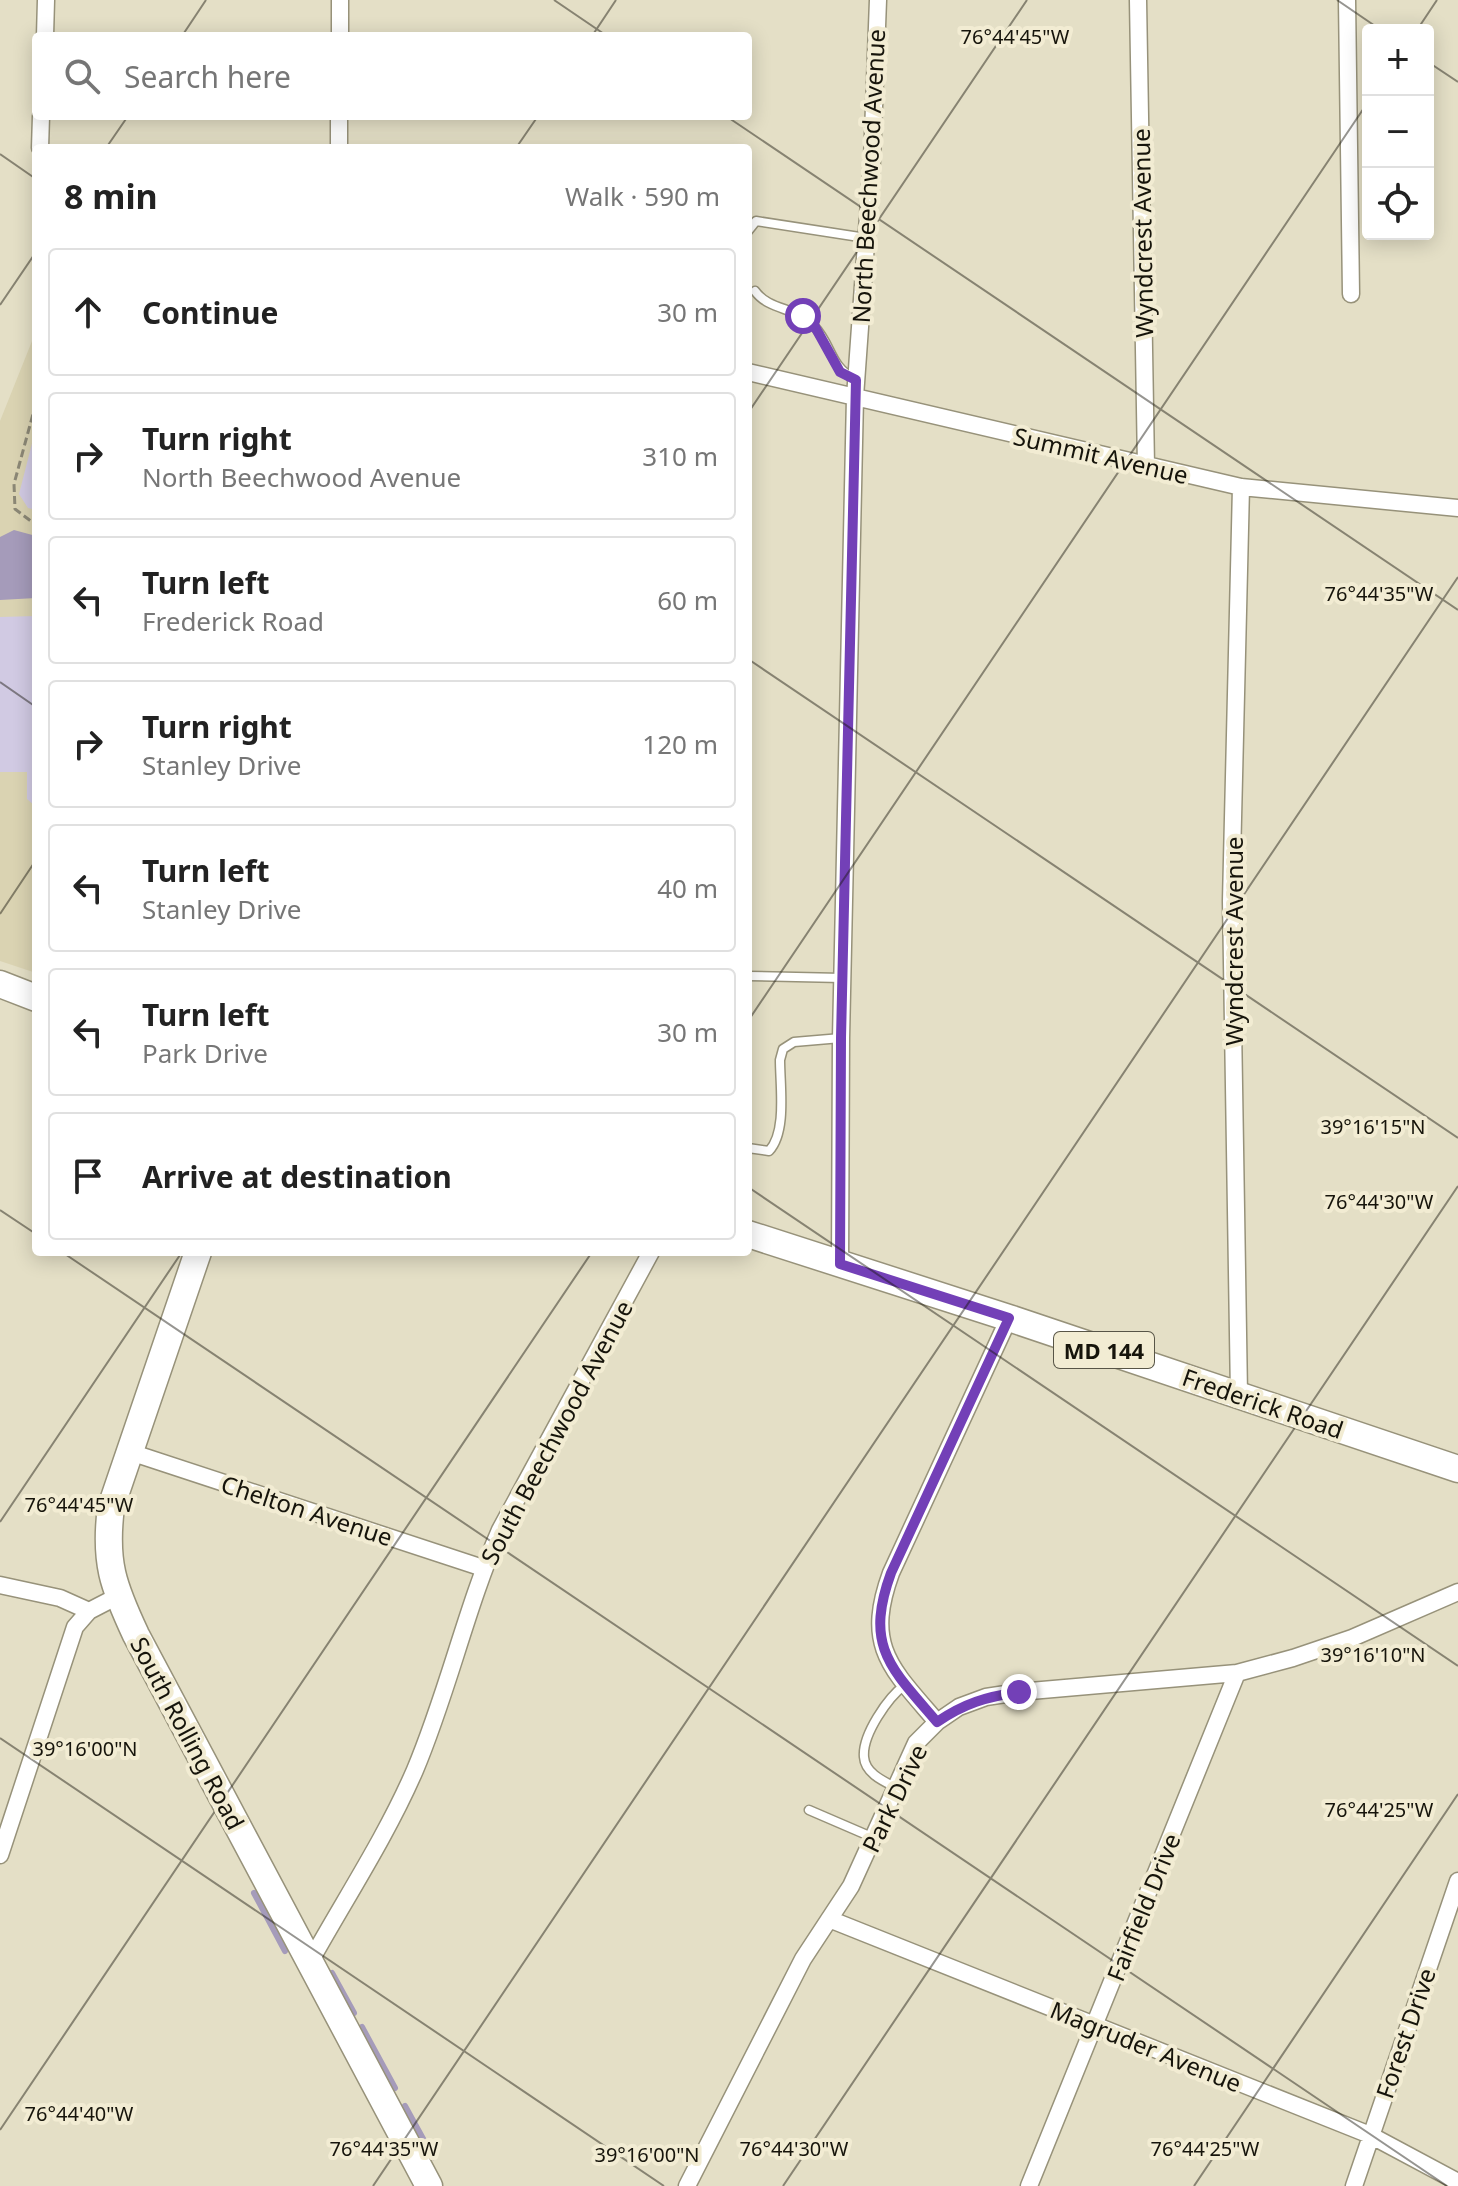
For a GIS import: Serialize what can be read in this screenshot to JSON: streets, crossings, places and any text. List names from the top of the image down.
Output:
{
  "streets": {
    "main road": ["MD 144", "Frederick Road", "South Rolling Road"],
    "street": [
      "North Beechwood Avenue",
      "Wyndcrest Avenue",
      "Summit Avenue",
      "South Beechwood Avenue",
      "Chelton Avenue",
      "Park Drive",
      "Fairfield Drive",
      "Forest Drive",
      "Magruder Avenue"
    ]
  },
  "crossings": [
    ["North Beechwood Avenue", "Summit Avenue"],
    ["North Beechwood Avenue", "Frederick Road"],
    ["Wyndcrest Avenue", "Summit Avenue"],
    ["Wyndcrest Avenue", "Frederick Road"],
    ["South Beechwood Avenue", "Chelton Avenue"],
    ["South Beechwood Avenue", "South Rolling Road"],
    ["Chelton Avenue", "South Rolling Road"],
    ["Park Drive", "Fairfield Drive"],
    ["Park Drive", "Magruder Avenue"],
    ["Fairfield Drive", "Magruder Avenue"],
    ["Forest Drive", "Magruder Avenue"]
  ],
  "page": {
    "map_buttons": ["+", "−"],
    "search": "Search here",
    "heading": ["8 min", "Walk · 590 m"],
    "list": [
      ["Continue", "30 m"],
      ["Turn right", "North Beechwood Avenue", "310 m"],
      ["Turn left", "Frederick Road", "60 m"],
      ["Turn right", "Stanley Drive", "120 m"],
      ["Turn left", "Stanley Drive", "40 m"],
      ["Turn left", "Park Drive", "30 m"],
      "Arrive at destination"
    ]
  },
  "coordinates": [
    "76°44'45\"W",
    "76°44'35\"W",
    "39°16'15\"N",
    "76°44'30\"W",
    "39°16'10\"N",
    "39°16'00\"N",
    "76°44'25\"W",
    "76°44'40\"W"
  ]
}
